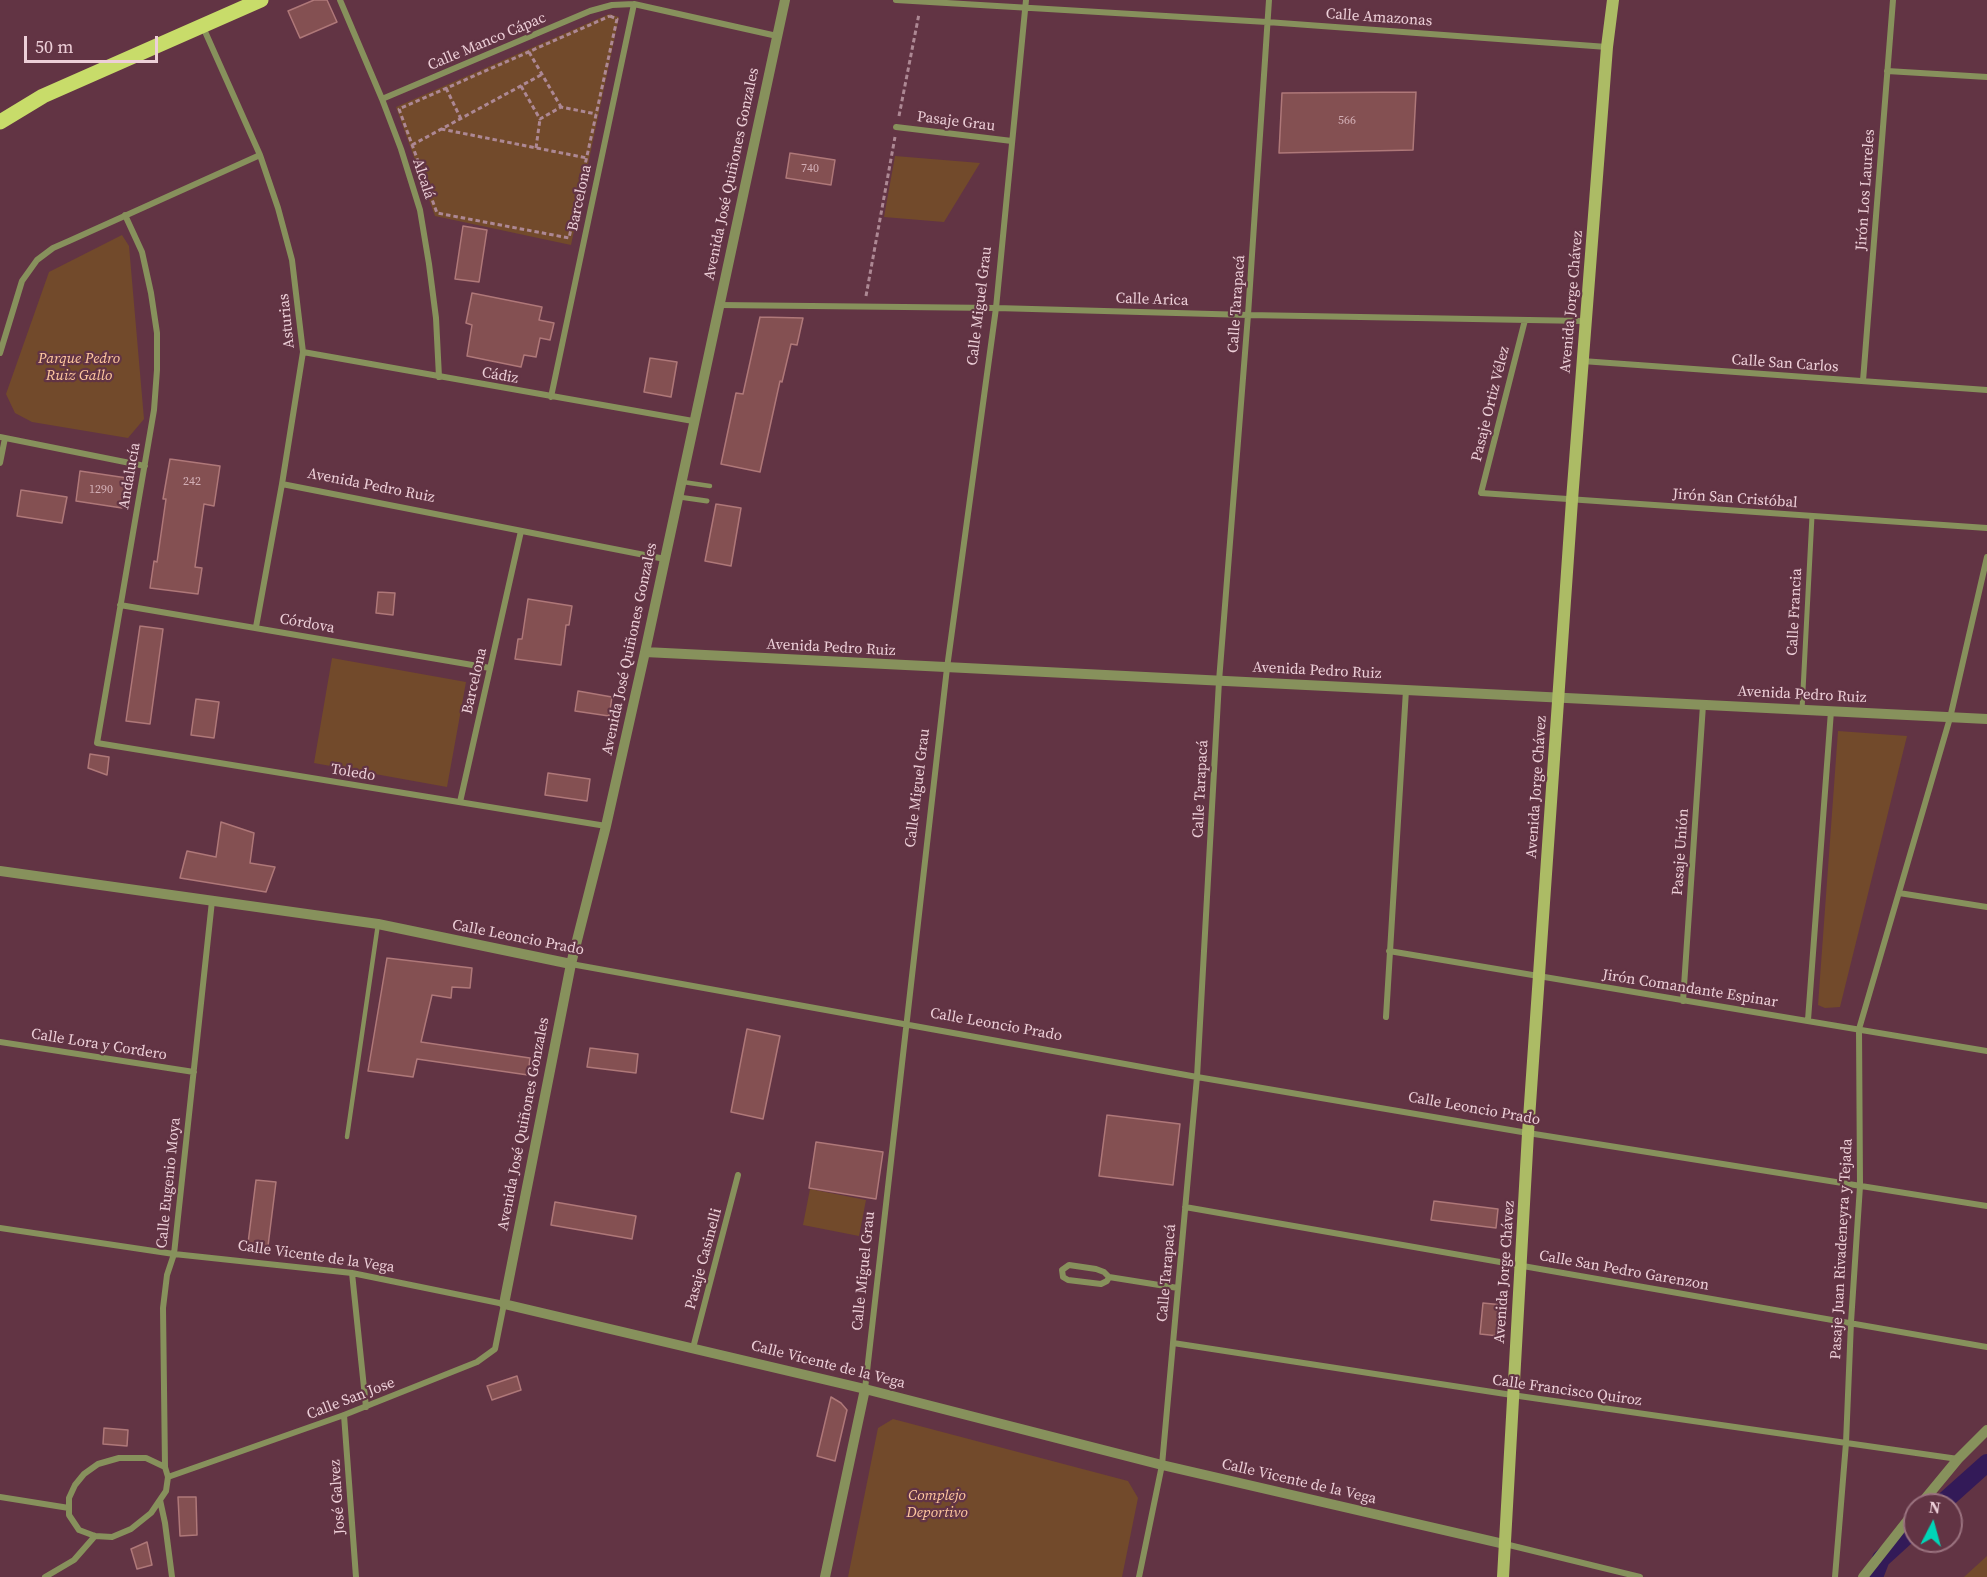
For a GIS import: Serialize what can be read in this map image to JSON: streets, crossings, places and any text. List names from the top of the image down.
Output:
{
  "streets": {
    "main road": ["Avenida Jorge Chávez"],
    "street": [
      "Calle Amazonas",
      "Calle Manco Cápac",
      "Pasaje Grau",
      "Avenida José Quiñones Gonzales",
      "Alcalá",
      "Jirón Los Laureles",
      "Barcelona",
      "Calle Arica",
      "Calle Tarapacá",
      "Calle Miguel Grau",
      "Asturias",
      "Calle San Carlos",
      "Cádiz",
      "Pasaje Ortiz Vélez",
      "Andalucía",
      "Avenida Pedro Ruiz",
      "Jirón San Cristóbal",
      "Calle Francia",
      "Córdova",
      "Toledo",
      "Pasaje Unión",
      "Calle Leoncio Prado",
      "Jirón Comandante Espinar",
      "Calle Lora y Cordero",
      "Calle Eugenio Moya",
      "Pasaje Juan Rivadeneyra y Tejada",
      "Calle Vicente de la Vega",
      "Pasaje Casinelli",
      "Calle San Pedro Garenzon",
      "Calle Francisco Quiroz",
      "Calle San Jose",
      "José Galvez"
    ]
  },
  "crossings": [
    ["Calle Amazonas", "Avenida Jorge Chávez"],
    ["Calle Amazonas", "Calle Tarapacá"],
    ["Calle Amazonas", "Calle Miguel Grau"],
    ["Calle Manco Cápac", "Avenida José Quiñones Gonzales"],
    ["Calle Manco Cápac", "Alcalá"],
    ["Calle Manco Cápac", "Barcelona"],
    ["Pasaje Grau", "Calle Miguel Grau"],
    ["Avenida José Quiñones Gonzales", "Calle Arica"],
    ["Avenida José Quiñones Gonzales", "Cádiz"],
    ["Avenida José Quiñones Gonzales", "Avenida Pedro Ruiz"],
    ["Avenida José Quiñones Gonzales", "Toledo"],
    ["Avenida José Quiñones Gonzales", "Calle Leoncio Prado"],
    ["Avenida José Quiñones Gonzales", "Calle Vicente de la Vega"],
    ["Avenida José Quiñones Gonzales", "Calle San Jose"],
    ["Alcalá", "Cádiz"],
    ["Jirón Los Laureles", "Calle San Carlos"],
    ["Barcelona", "Cádiz"],
    ["Barcelona", "Avenida Pedro Ruiz"],
    ["Barcelona", "Córdova"],
    ["Barcelona", "Toledo"],
    ["Calle Arica", "Avenida Jorge Chávez"],
    ["Calle Arica", "Calle Tarapacá"],
    ["Calle Arica", "Calle Miguel Grau"],
    ["Calle Arica", "Pasaje Ortiz Vélez"],
    ["Avenida Jorge Chávez", "Calle San Carlos"],
    ["Avenida Jorge Chávez", "Avenida Pedro Ruiz"],
    ["Avenida Jorge Chávez", "Jirón San Cristóbal"],
    ["Avenida Jorge Chávez", "Calle Leoncio Prado"],
    ["Avenida Jorge Chávez", "Jirón Comandante Espinar"],
    ["Avenida Jorge Chávez", "Calle Vicente de la Vega"],
    ["Avenida Jorge Chávez", "Calle San Pedro Garenzon"],
    ["Avenida Jorge Chávez", "Calle Francisco Quiroz"],
    ["Calle Tarapacá", "Avenida Pedro Ruiz"],
    ["Calle Tarapacá", "Calle Leoncio Prado"],
    ["Calle Tarapacá", "Calle Vicente de la Vega"],
    ["Calle Tarapacá", "Calle San Pedro Garenzon"],
    ["Calle Tarapacá", "Calle Francisco Quiroz"],
    ["Calle Miguel Grau", "Avenida Pedro Ruiz"],
    ["Calle Miguel Grau", "Calle Leoncio Prado"],
    ["Calle Miguel Grau", "Calle Vicente de la Vega"],
    ["Asturias", "Cádiz"],
    ["Asturias", "Avenida Pedro Ruiz"],
    ["Asturias", "Córdova"],
    ["Pasaje Ortiz Vélez", "Jirón San Cristóbal"],
    ["Andalucía", "Córdova"],
    ["Andalucía", "Toledo"],
    ["Avenida Pedro Ruiz", "Calle Francia"],
    ["Avenida Pedro Ruiz", "Pasaje Unión"],
    ["Avenida Pedro Ruiz", "Pasaje Juan Rivadeneyra y Tejada"],
    ["Jirón San Cristóbal", "Calle Francia"],
    ["Pasaje Unión", "Jirón Comandante Espinar"],
    ["Calle Leoncio Prado", "Calle Eugenio Moya"],
    ["Calle Leoncio Prado", "Pasaje Juan Rivadeneyra y Tejada"],
    ["Jirón Comandante Espinar", "Pasaje Juan Rivadeneyra y Tejada"],
    ["Calle Lora y Cordero", "Calle Eugenio Moya"],
    ["Calle Eugenio Moya", "Calle Vicente de la Vega"],
    ["Calle Eugenio Moya", "Calle San Jose"],
    ["Pasaje Juan Rivadeneyra y Tejada", "Calle San Pedro Garenzon"],
    ["Pasaje Juan Rivadeneyra y Tejada", "Calle Francisco Quiroz"],
    ["Calle Vicente de la Vega", "Pasaje Casinelli"],
    ["Calle Vicente de la Vega", "Calle San Jose"],
    ["Calle San Jose", "José Galvez"]
  ],
  "parks": ["Parque Pedro Ruiz Gallo", "Complejo Deportivo"],
  "house_numbers": [
    "566",
    "740",
    "242",
    "1290"
  ],
  "scale_bar": "50 m",
  "north": "top"
}
